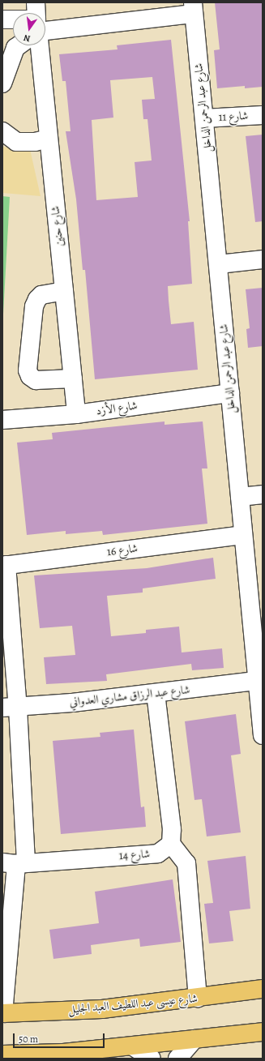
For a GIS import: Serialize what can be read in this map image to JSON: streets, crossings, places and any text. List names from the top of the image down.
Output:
{
  "streets": {
    "main road": ["شارع عيسى عبد اللطيف العبد الجليل"],
    "street": [
      "شارع عبد الرحمن الداخل",
      "شارع 11",
      "شارع حنين",
      "شارع الأزد",
      "شارع 16",
      "شارع عبد الرزاق مشاري العدواني",
      "شارع 14"
    ]
  },
  "crossings": [
    ["شارع عبد الرحمن الداخل", "شارع 11"],
    ["شارع عبد الرحمن الداخل", "شارع الأزد"],
    ["شارع عبد الرحمن الداخل", "شارع 16"],
    ["شارع عبد الرحمن الداخل", "شارع عبد الرزاق مشاري العدواني"],
    ["شارع حنين", "شارع الأزد"]
  ],
  "scale_bar": "50 m",
  "north": "bottom"
}
